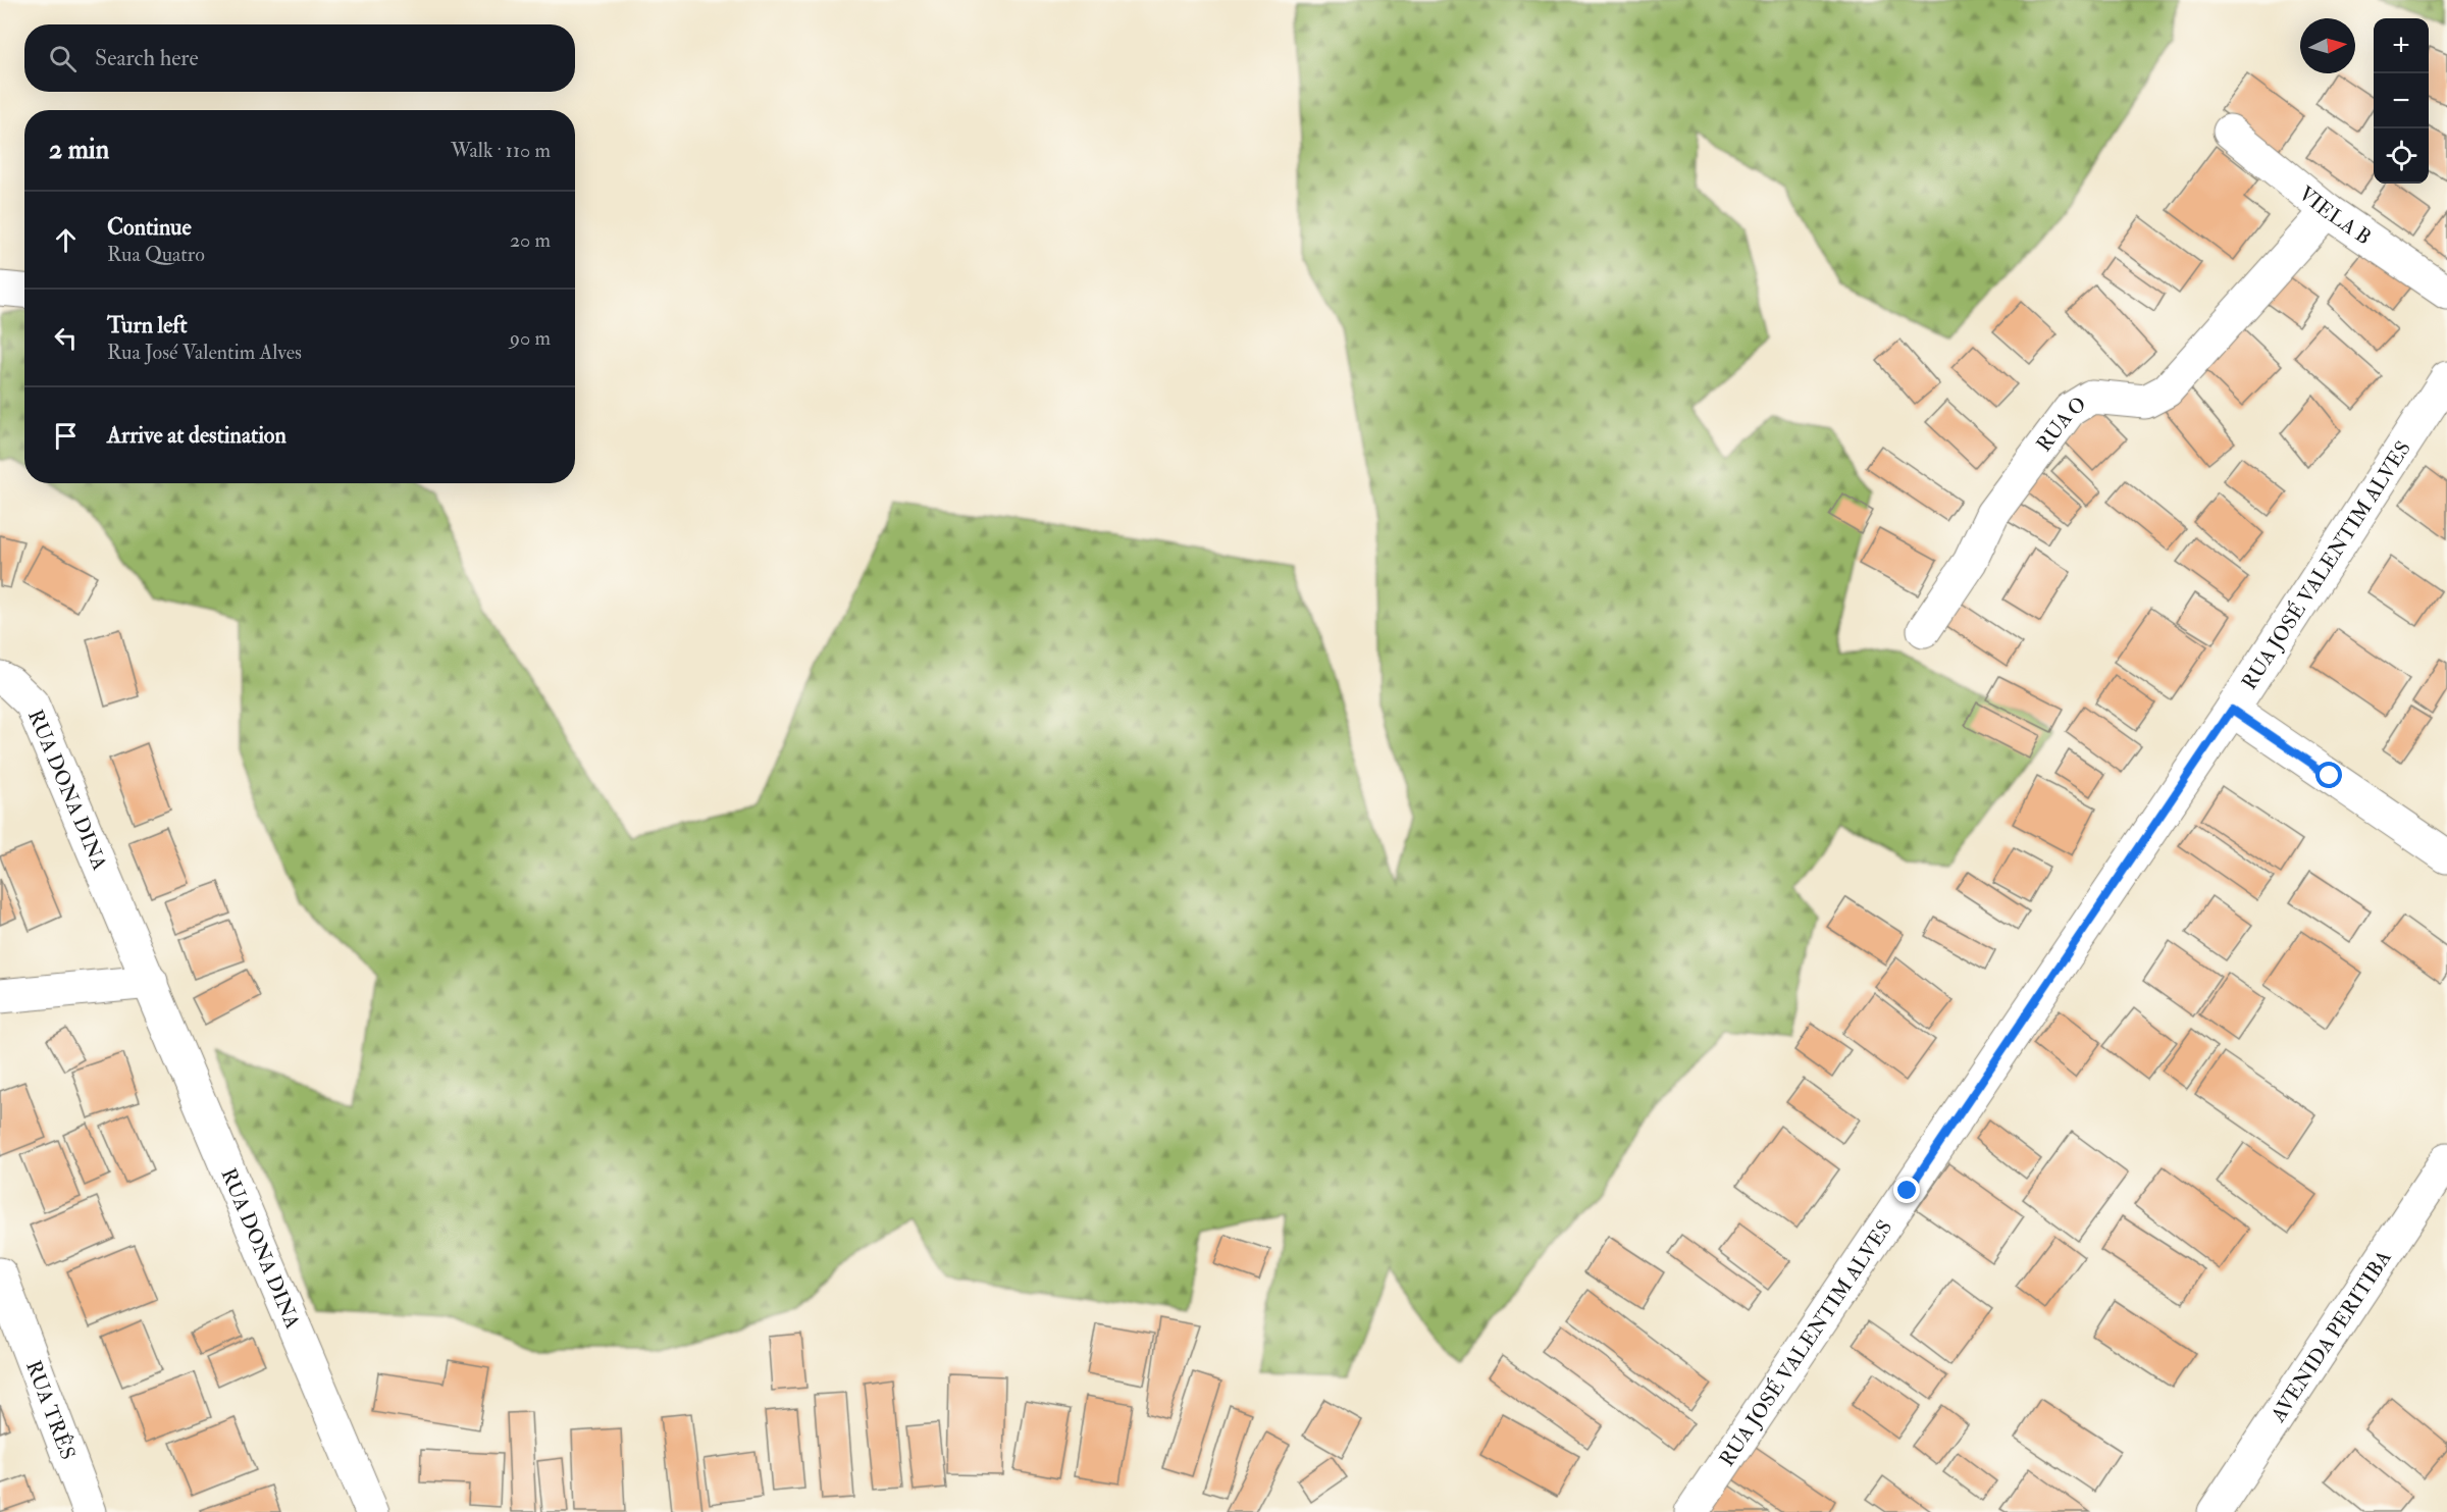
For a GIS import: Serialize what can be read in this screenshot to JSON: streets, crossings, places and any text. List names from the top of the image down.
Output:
{
  "streets": {
    "street": [
      "VIELA B",
      "RUA O",
      "RUA JOSÉ VALENTIM ALVES",
      "RUA DONA DINA",
      "AVENIDA PERITIBA",
      "RUA TRÊS"
    ]
  },
  "crossings": [
    ["VIELA B", "RUA O"]
  ],
  "north": "right",
  "page": {
    "map_buttons": ["+", "−"],
    "search": "Search here",
    "heading": ["2 min", "Walk · 110 m"],
    "list": [
      ["Continue", "Rua Quatro", "20 m"],
      ["Turn left", "Rua José Valentim Alves", "90 m"],
      "Arrive at destination"
    ]
  }
}
